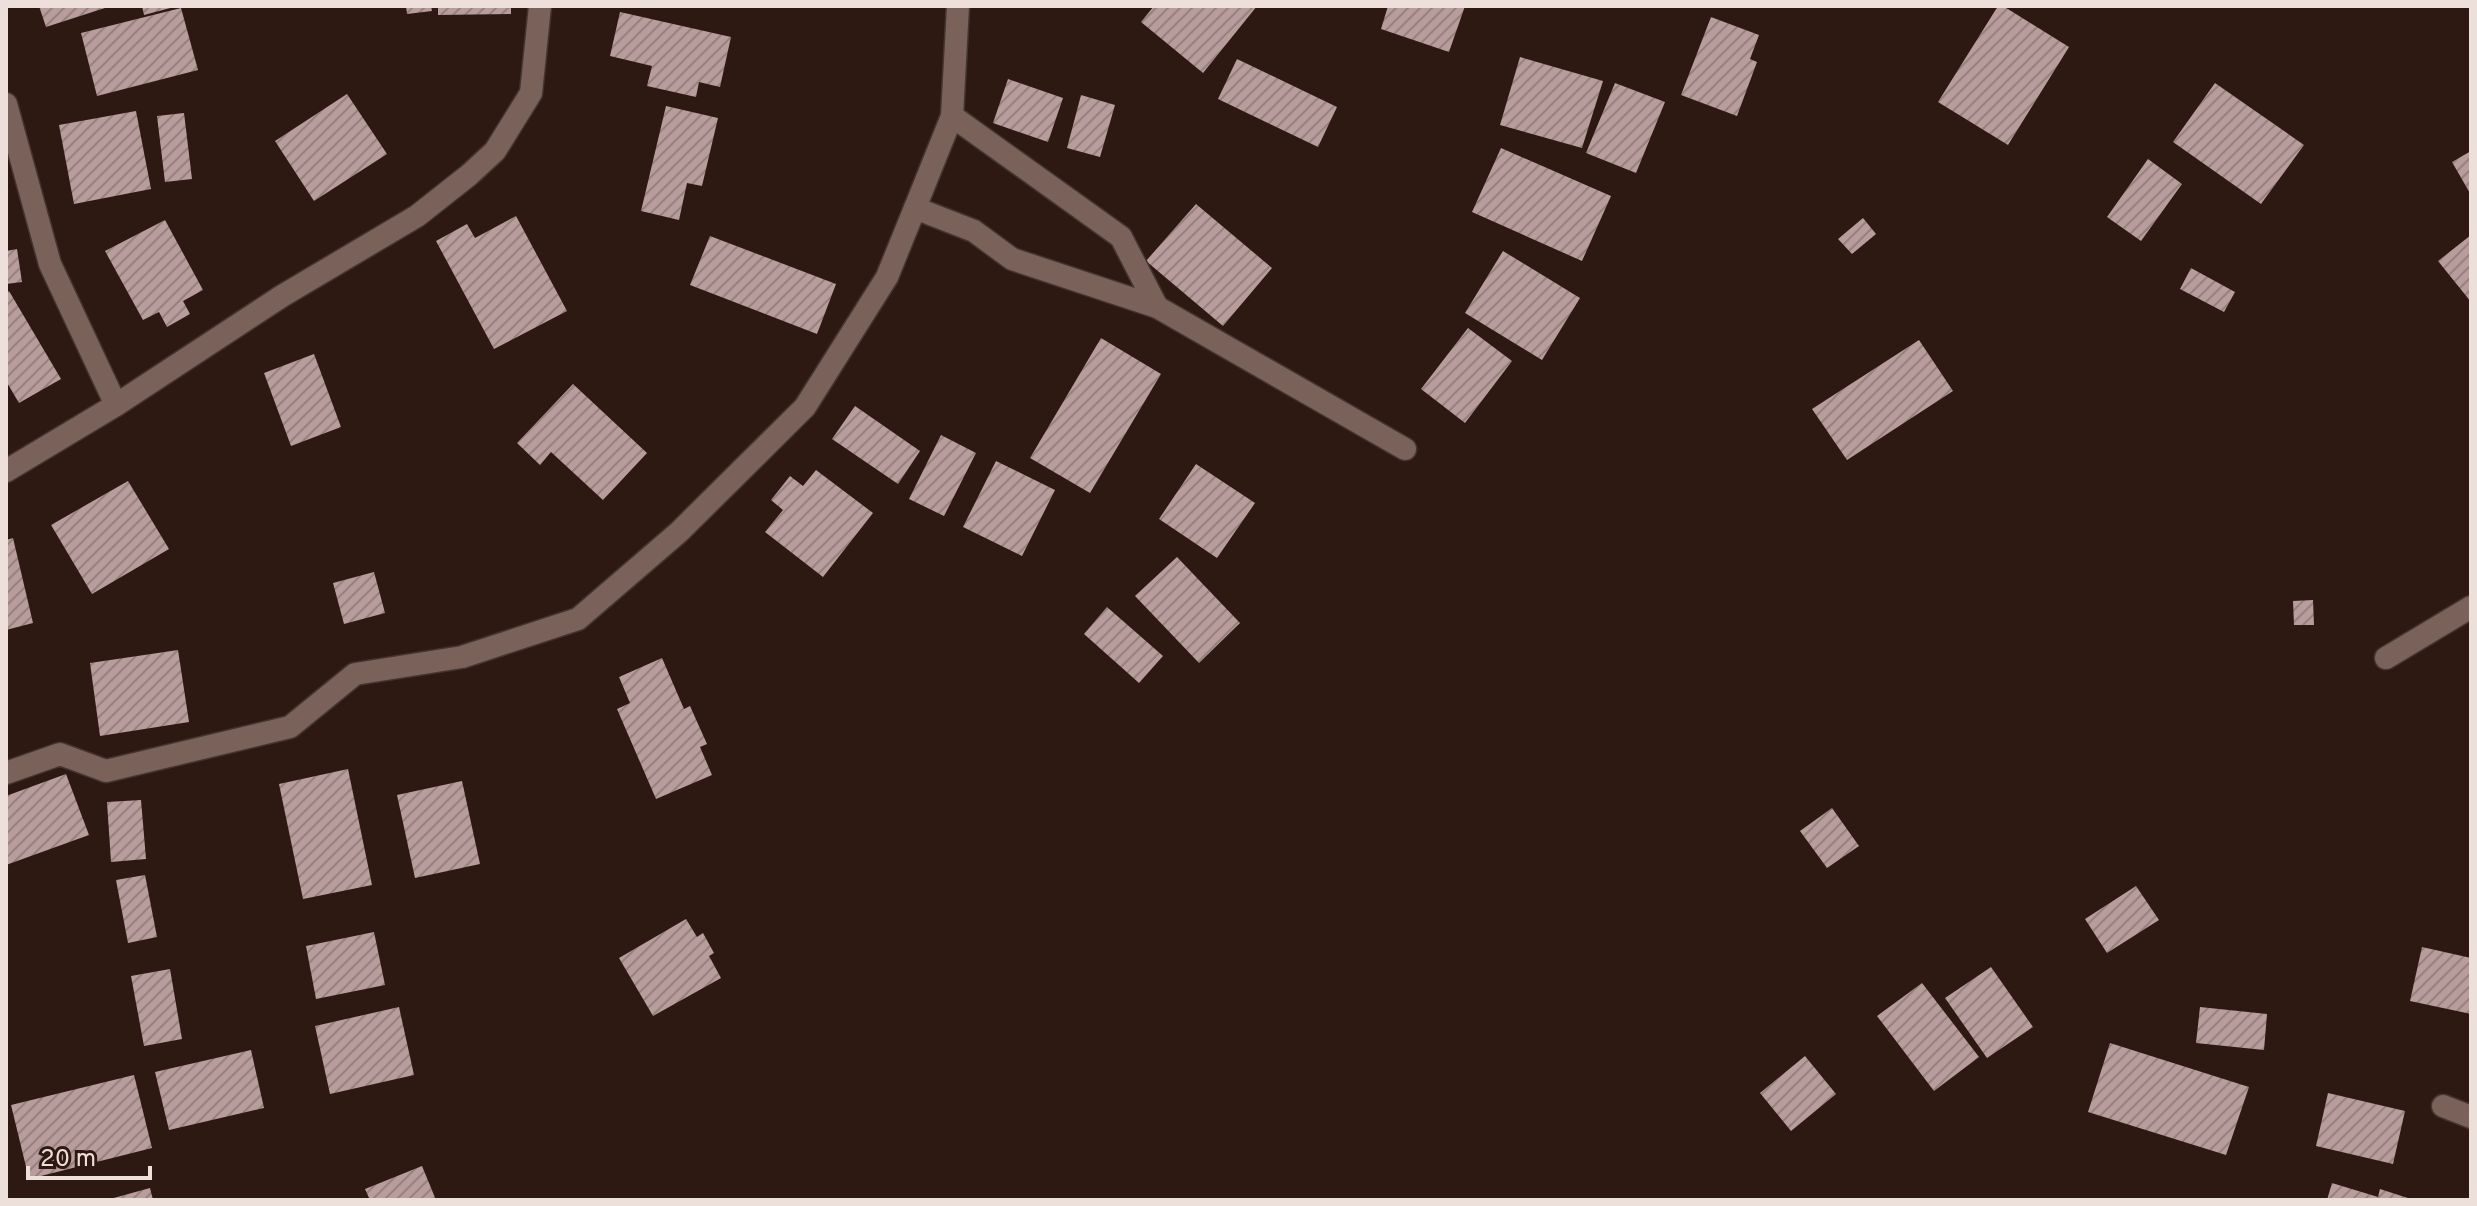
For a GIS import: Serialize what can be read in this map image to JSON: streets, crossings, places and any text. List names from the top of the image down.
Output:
{
  "scale_bar": "20 m"
}
